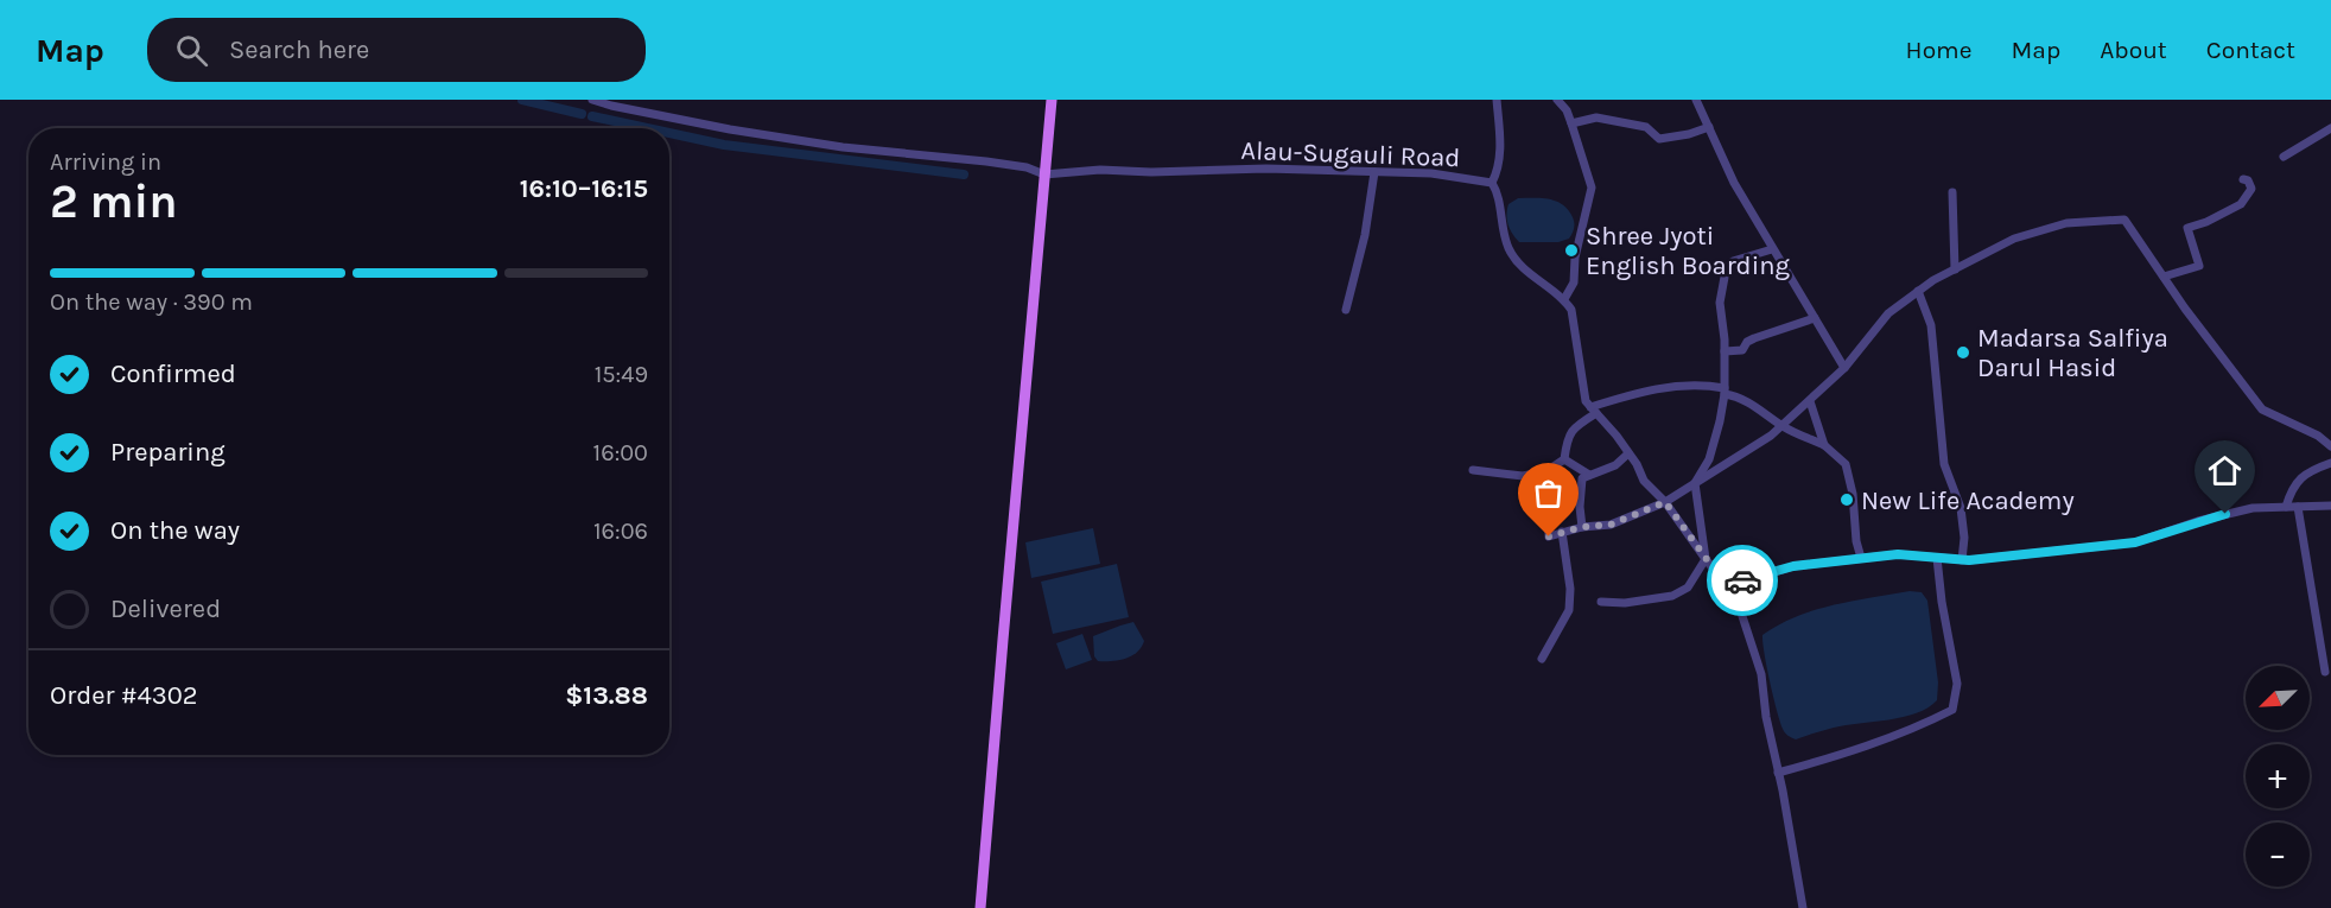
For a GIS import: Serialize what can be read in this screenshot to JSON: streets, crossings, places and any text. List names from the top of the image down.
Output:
{
  "streets": {
    "street": ["Alau-Sugauli Road"]
  },
  "places": ["Shree Jyoti English Boarding", "Madarsa Salfiya Darul Hasid", "New Life Academy"],
  "north": "bottom left",
  "page": {
    "header": "Map",
    "search": "Search here",
    "nav": [
      "Home",
      "Map",
      "About",
      "Contact"
    ],
    "heading": ["2 min", "Arriving in", "16:10–16:15"],
    "panel": ["Order #4302", "$13.88"],
    "bar": "On the way · 390 m",
    "list": [
      ["Confirmed", "15:49"],
      ["Preparing", "16:00"],
      ["On the way", "16:06"],
      "Delivered"
    ],
    "map_buttons": ["+", "−"]
  }
}
